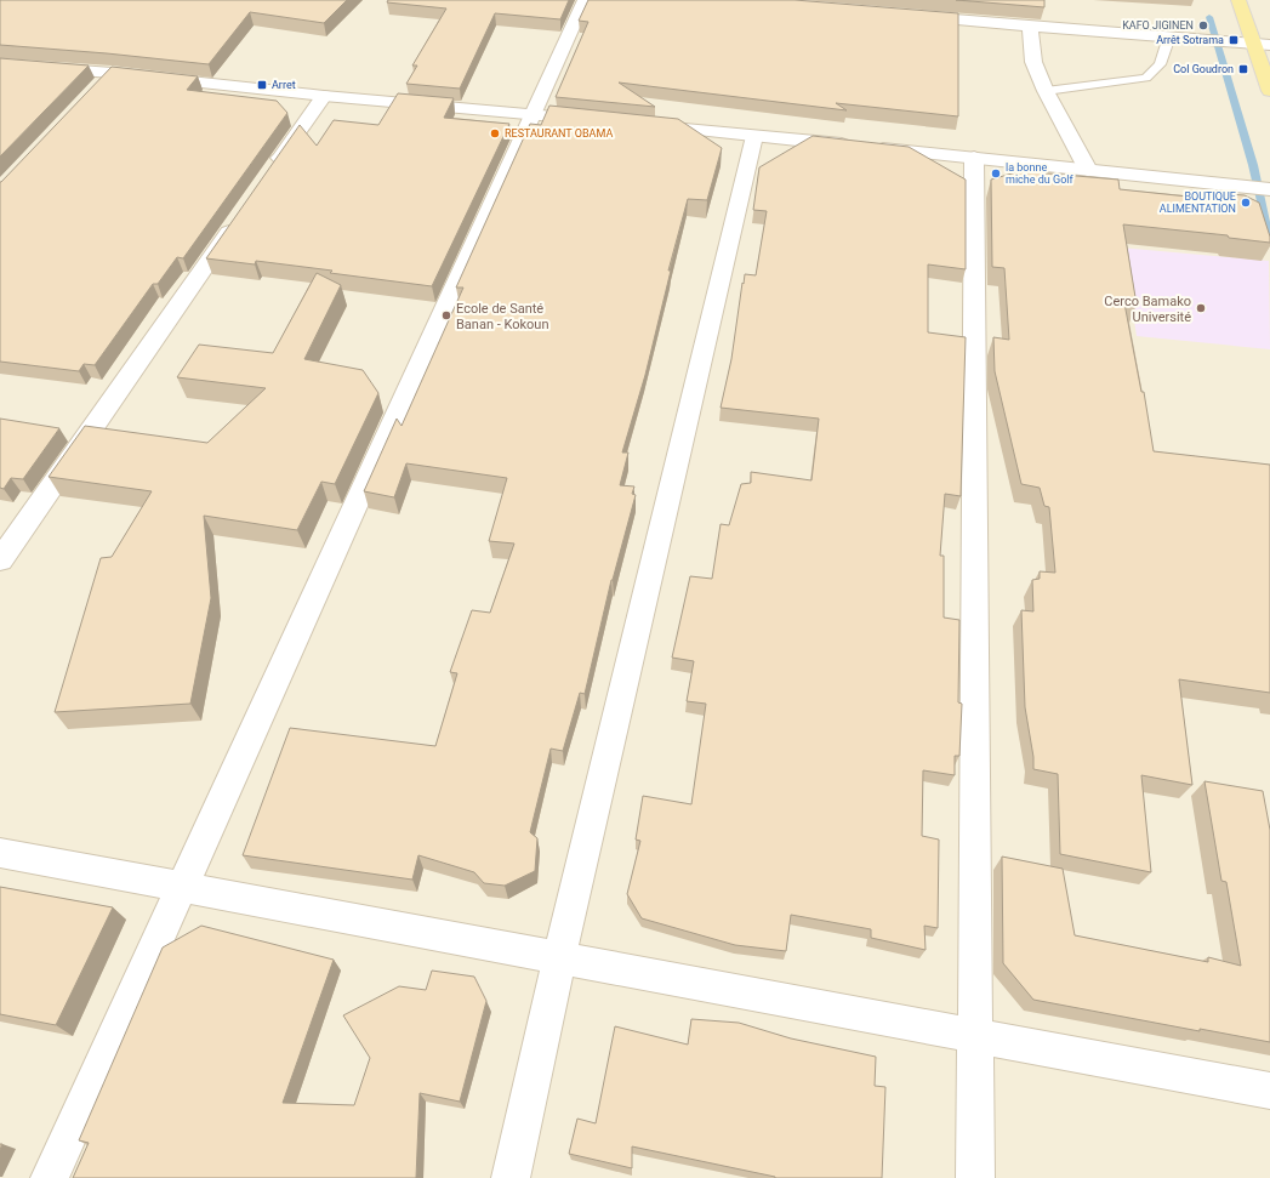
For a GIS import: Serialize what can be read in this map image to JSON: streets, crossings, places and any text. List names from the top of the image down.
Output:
{
  "places": {
    "other": [
      "KAFO JIGINEN",
      "RESTAURANT OBAMA",
      "la bonne miche du Golf",
      "BOUTIQUE ALIMENTATION",
      "Cerco Bamako Université",
      "Ecole de Santé Banan - Kokoun"
    ],
    "transit": ["Arrêt Sotrama", "Col Goudron", "Arret"]
  }
}
